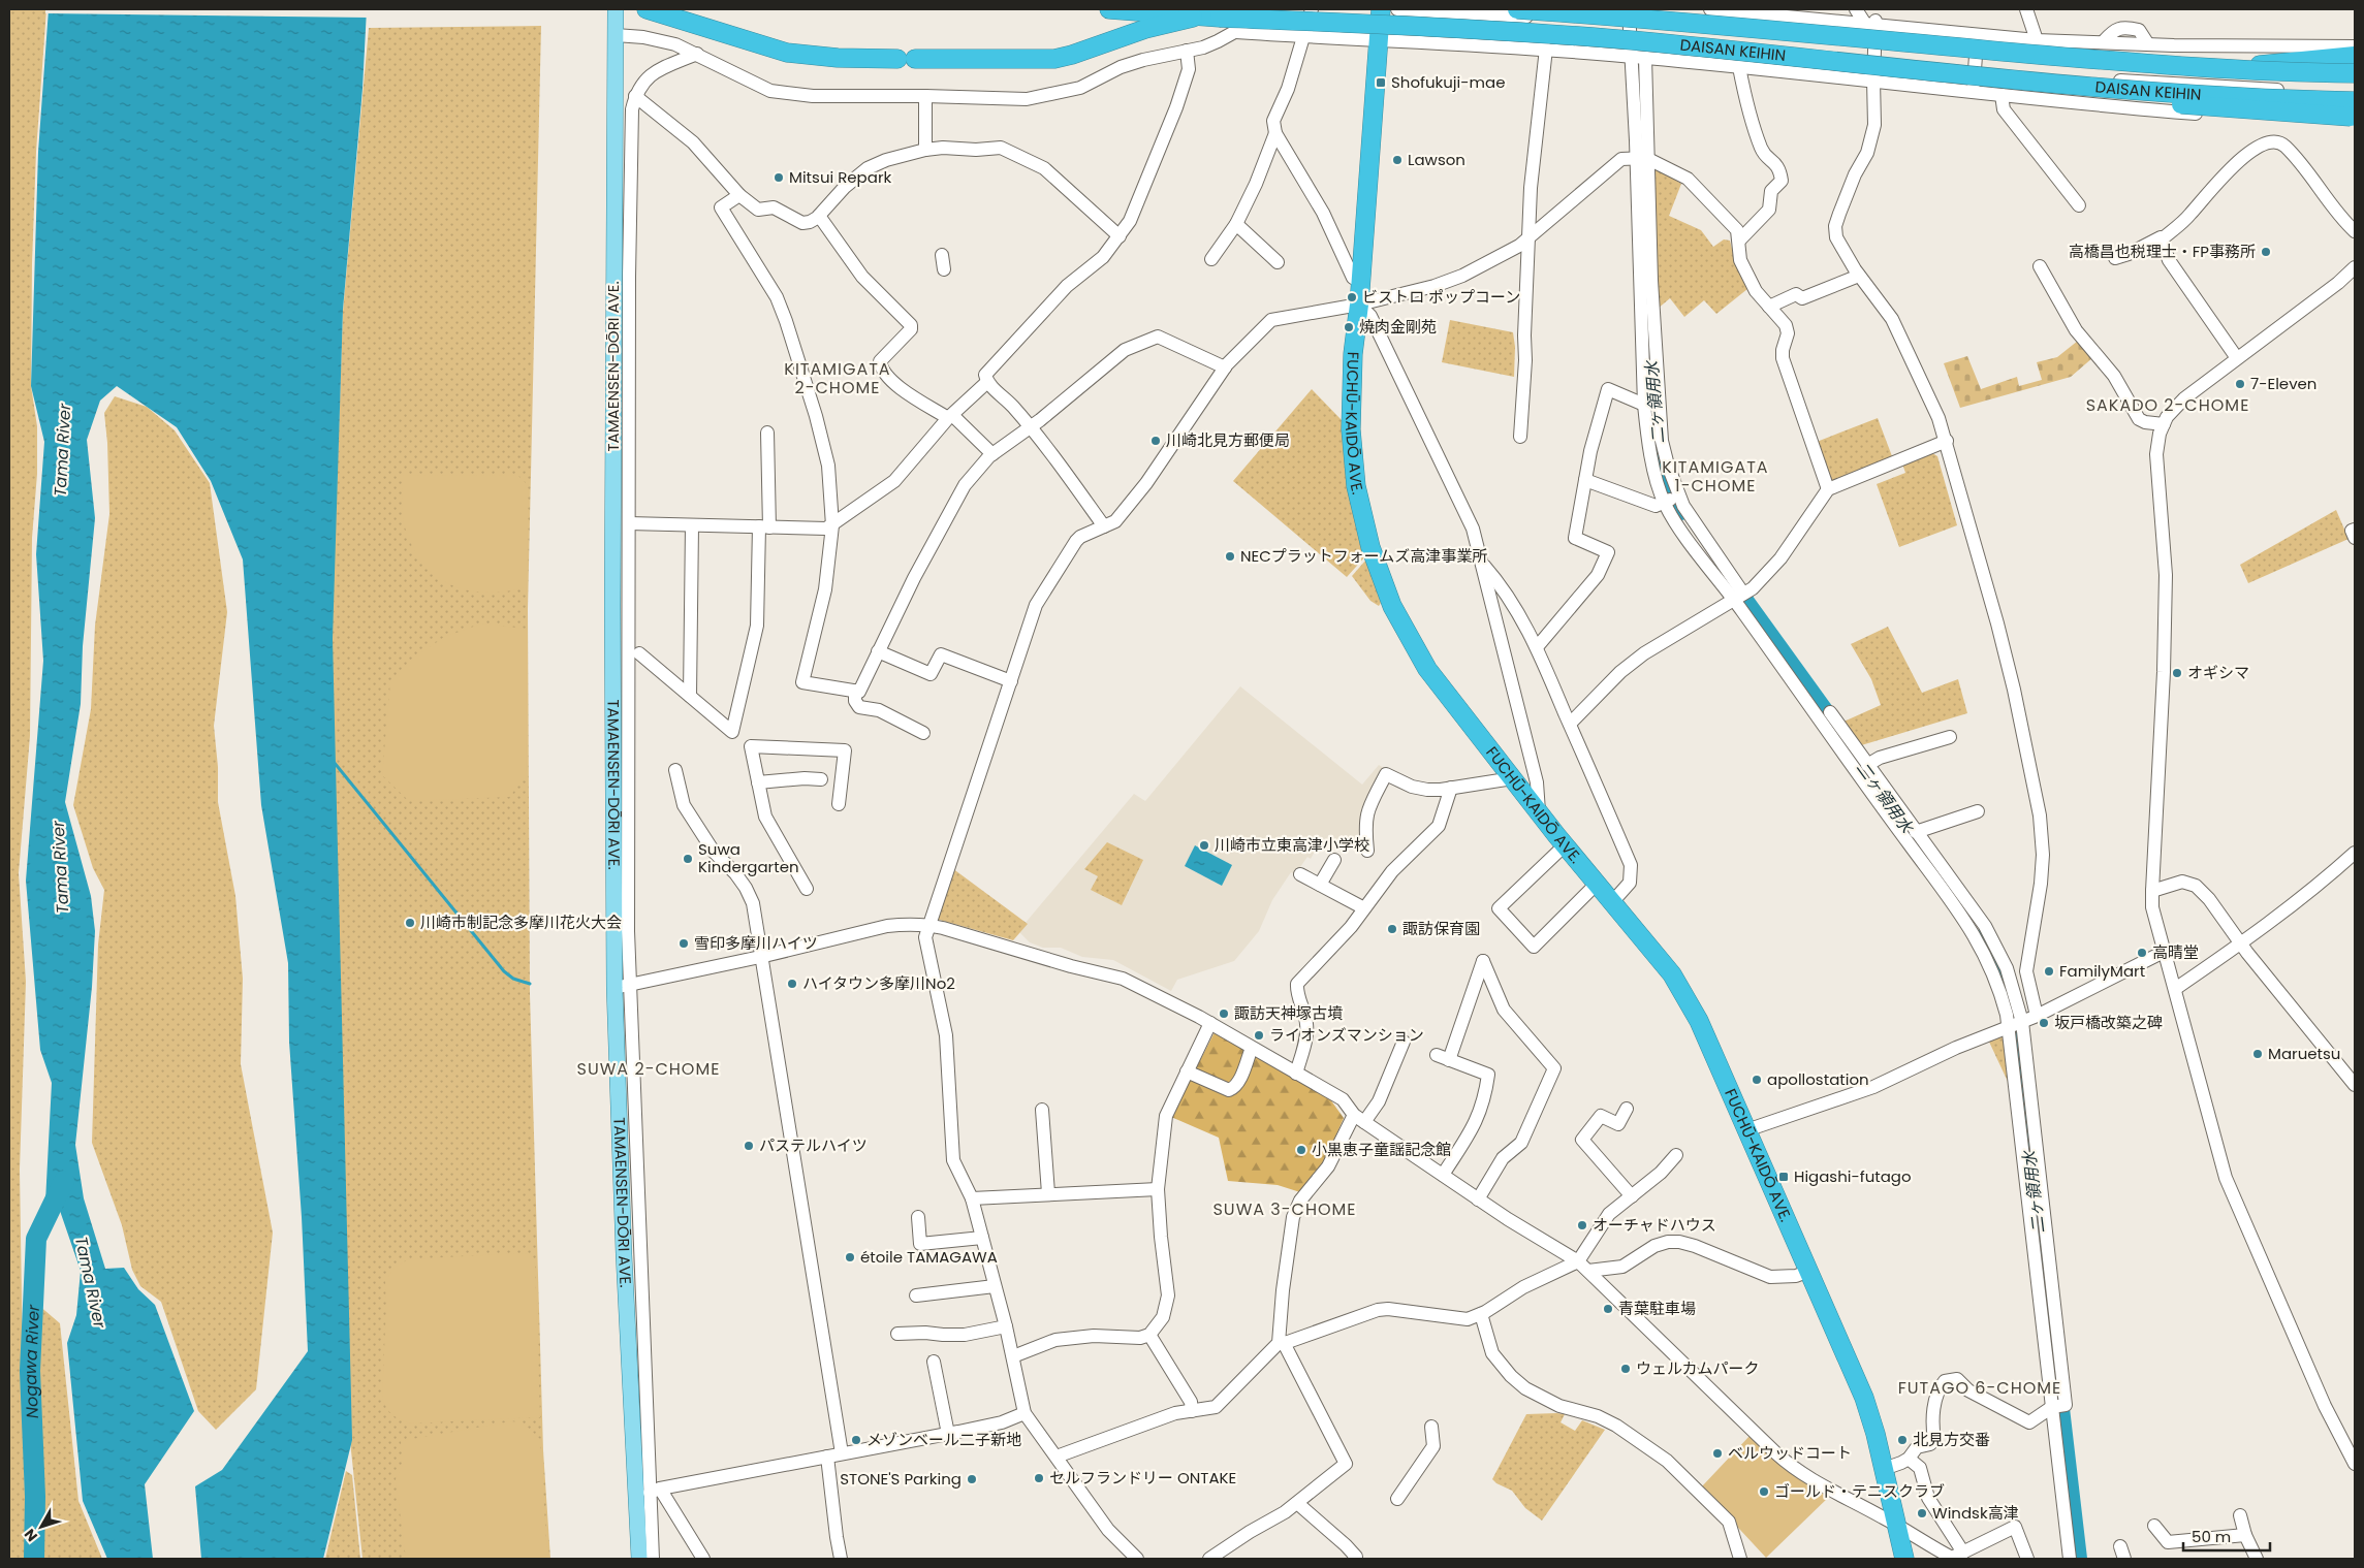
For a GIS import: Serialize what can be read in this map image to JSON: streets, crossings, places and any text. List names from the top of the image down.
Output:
{
  "streets": {
    "highway": ["DAISAN KEIHIN", "FUCHŪ-KAIDŌ AVE."],
    "main road": ["TAMAENSEN-DŌRI AVE."]
  },
  "districts": [
    "KITAMIGATA 2-CHOME",
    "SAKADO 2-CHOME",
    "KITAMIGATA 1-CHOME",
    "SUWA 2-CHOME",
    "SUWA 3-CHOME",
    "FUTAGO 6-CHOME"
  ],
  "water": ["二ヶ領用水", "Tama River", "Nogawa River"],
  "places": {
    "transit": ["Shofukuji-mae", "Higashi-futago"],
    "other": [
      "Lawson",
      "Mitsui Repark",
      "高橋昌也税理士・FP事務所",
      "ビストロ ポップコーン",
      "焼肉金剛苑",
      "7-Eleven",
      "川崎北見方郵便局",
      "NECプラットフォームズ高津事業所",
      "オギシマ",
      "川崎市立東高津小学校",
      "Suwa Kindergarten",
      "川崎市制記念多摩川花火大会",
      "諏訪保育園",
      "雪印多摩川ハイツ",
      "高晴堂",
      "FamilyMart",
      "ハイタウン多摩川No2",
      "諏訪天神塚古墳",
      "坂戸橋改築之碑",
      "ライオンズマンション",
      "Maruetsu",
      "apollostation",
      "パステルハイツ",
      "小黒恵子童謡記念館",
      "オーチャドハウス",
      "étoile TAMAGAWA",
      "青葉駐車場",
      "ウェルカムパーク",
      "メゾンベール二子新地",
      "北見方交番",
      "ベルウッドコート",
      "セルフランドリー ONTAKE",
      "STONE'S Parking",
      "ゴールド・テニスクラブ",
      "Windsk高津"
    ]
  },
  "scale_bar": "50 m",
  "north": "bottom left"
}
